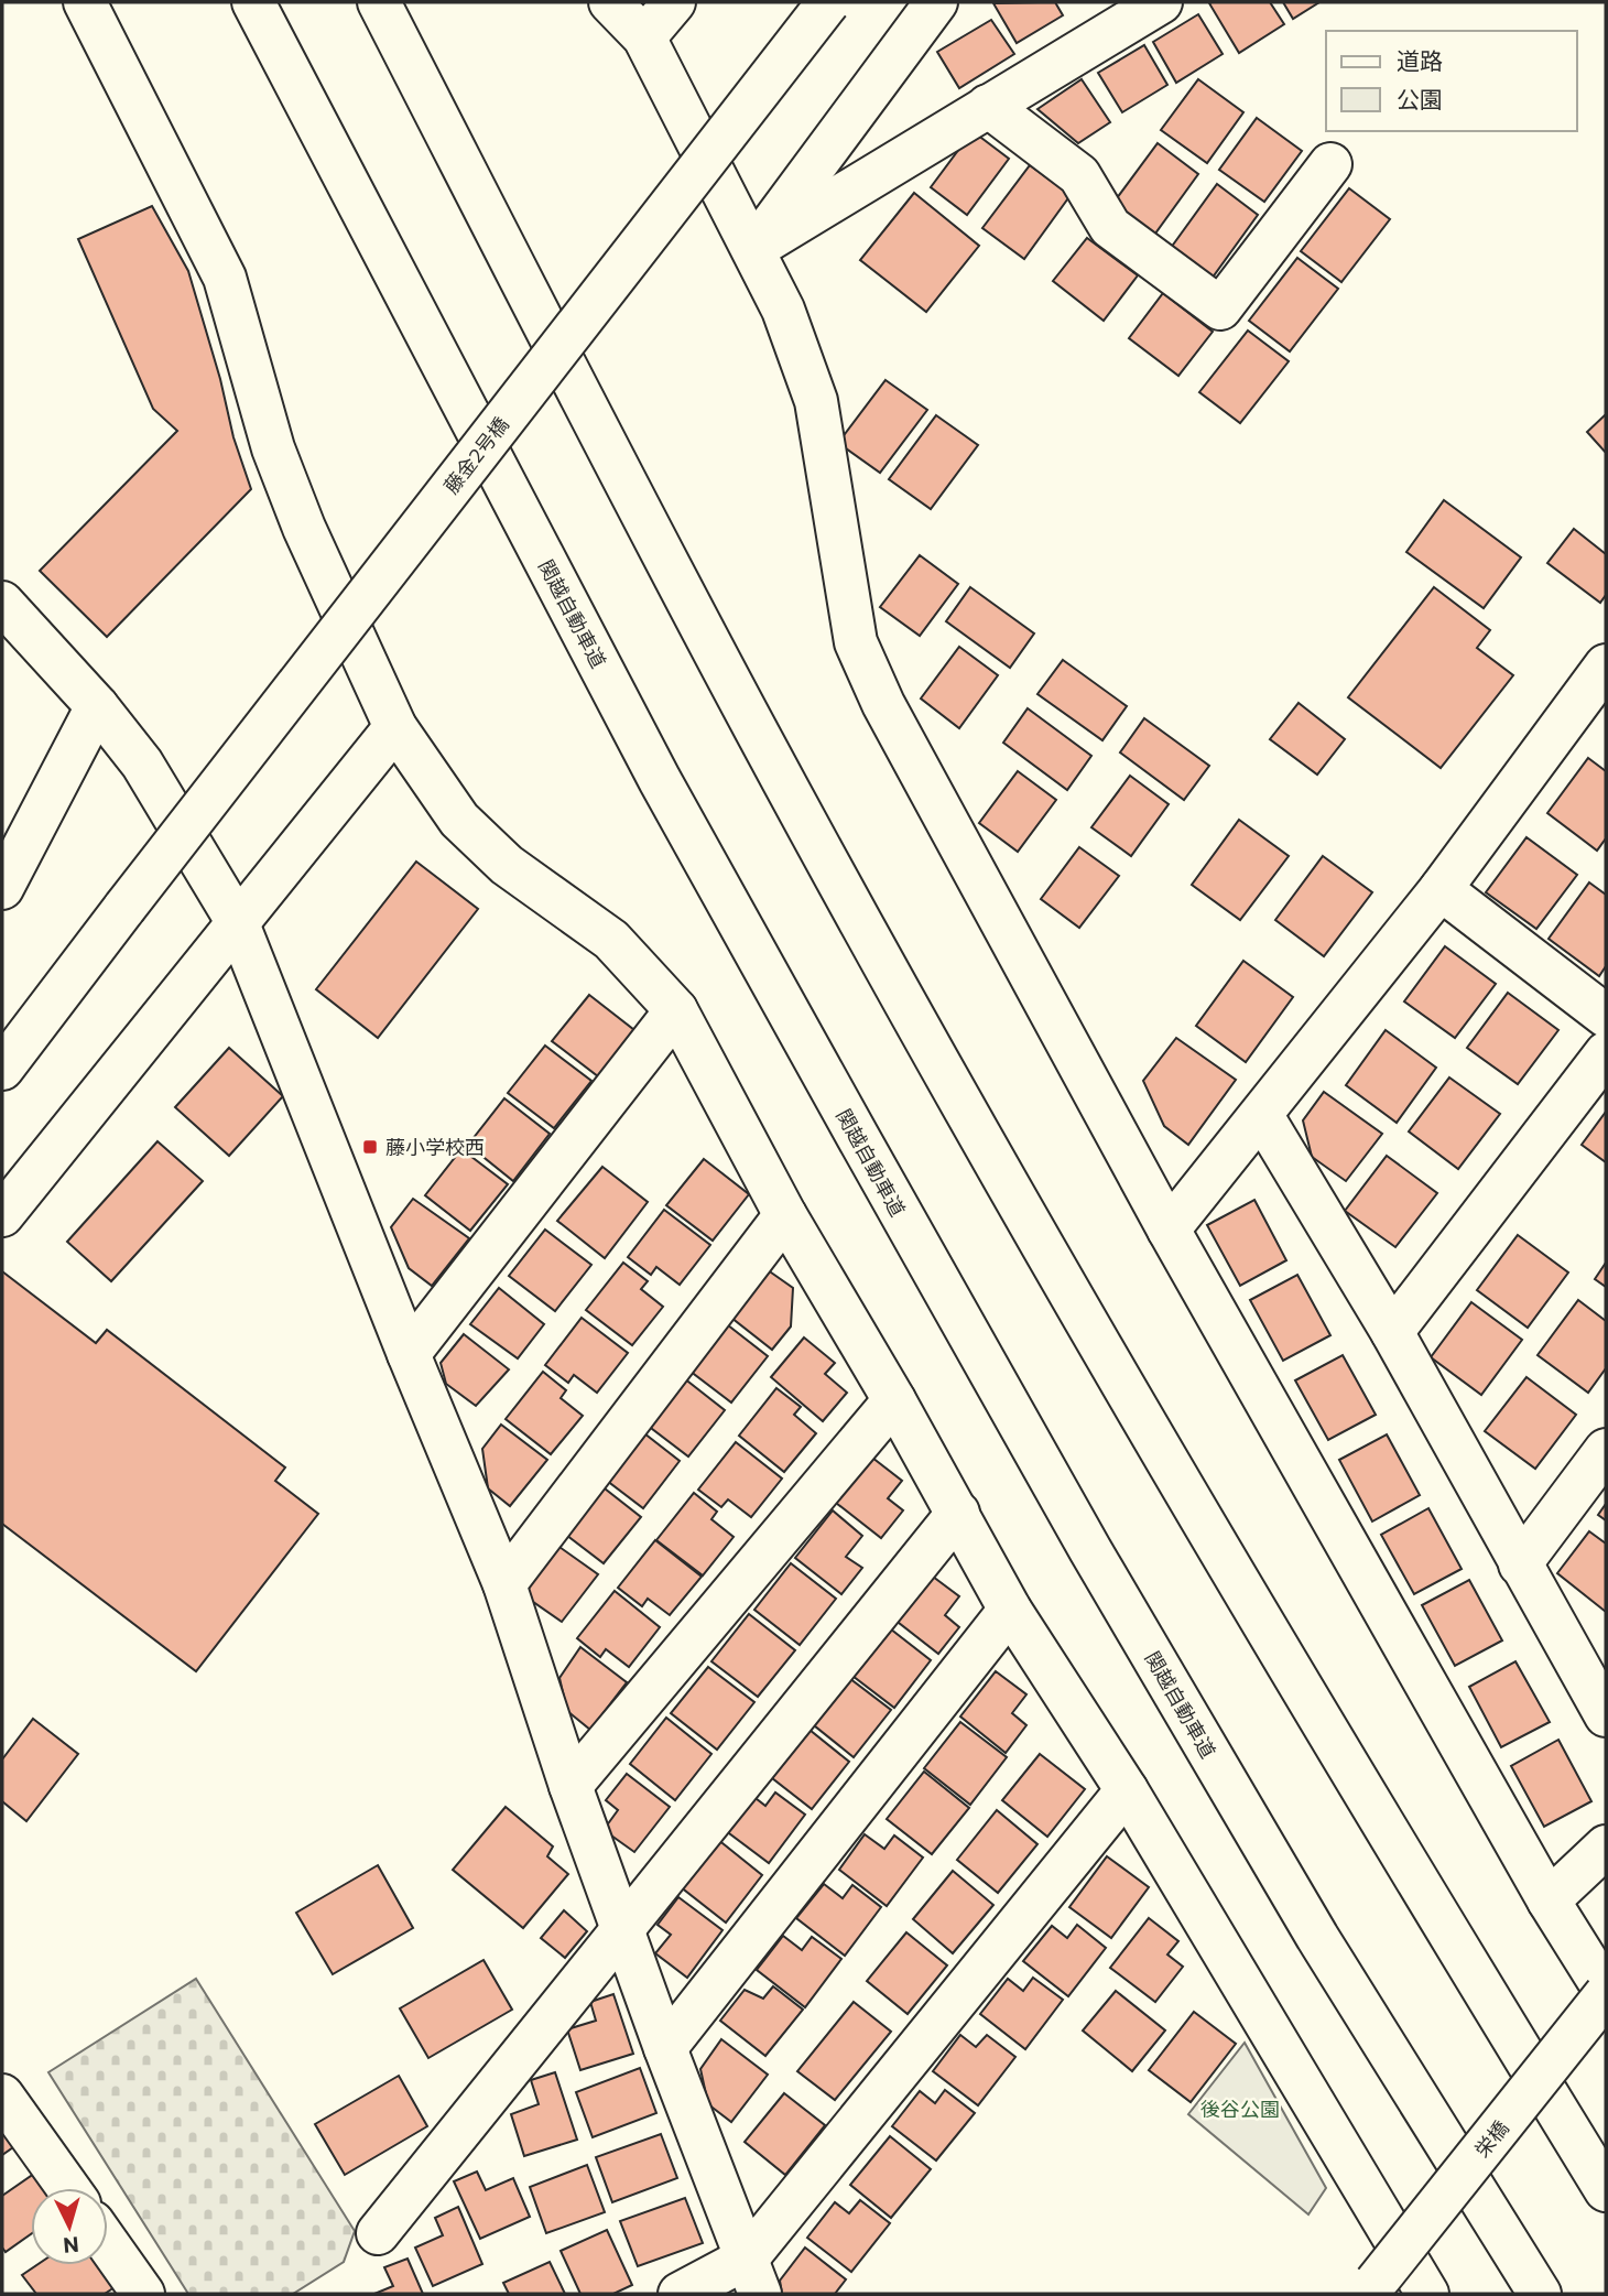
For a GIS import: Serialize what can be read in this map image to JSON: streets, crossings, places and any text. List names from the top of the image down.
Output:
{
  "streets": {
    "main road": ["藤金2号橋", "関越自動車道", "栄橋"]
  },
  "parks": ["後谷公園"],
  "places": {
    "transit": ["藤小学校西"]
  },
  "legend": ["道路", "公園"],
  "north": "bottom"
}
